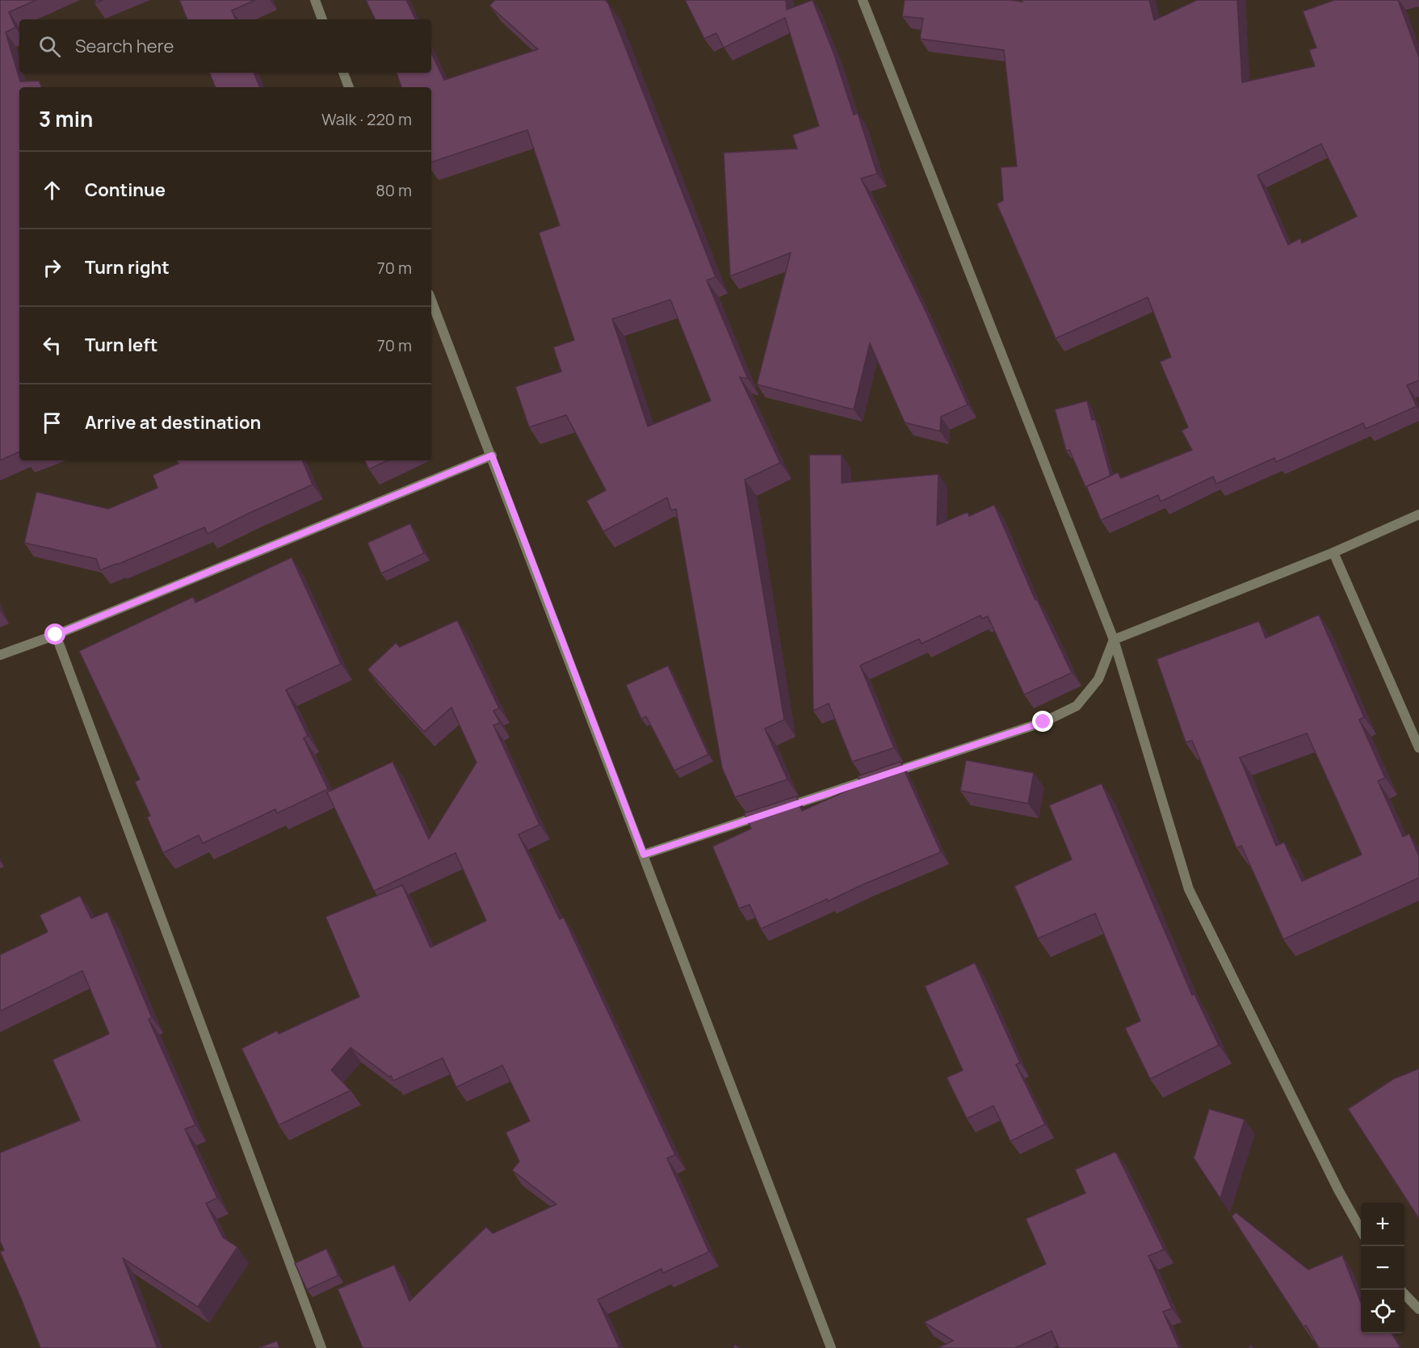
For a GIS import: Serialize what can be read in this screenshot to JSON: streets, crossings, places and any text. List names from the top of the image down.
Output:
{
  "page": {
    "search": "Search here",
    "heading": ["3 min", "Walk · 220 m"],
    "list": [
      ["Continue", "80 m"],
      ["Turn right", "70 m"],
      ["Turn left", "70 m"],
      "Arrive at destination"
    ],
    "map_buttons": ["+", "−"]
  }
}
